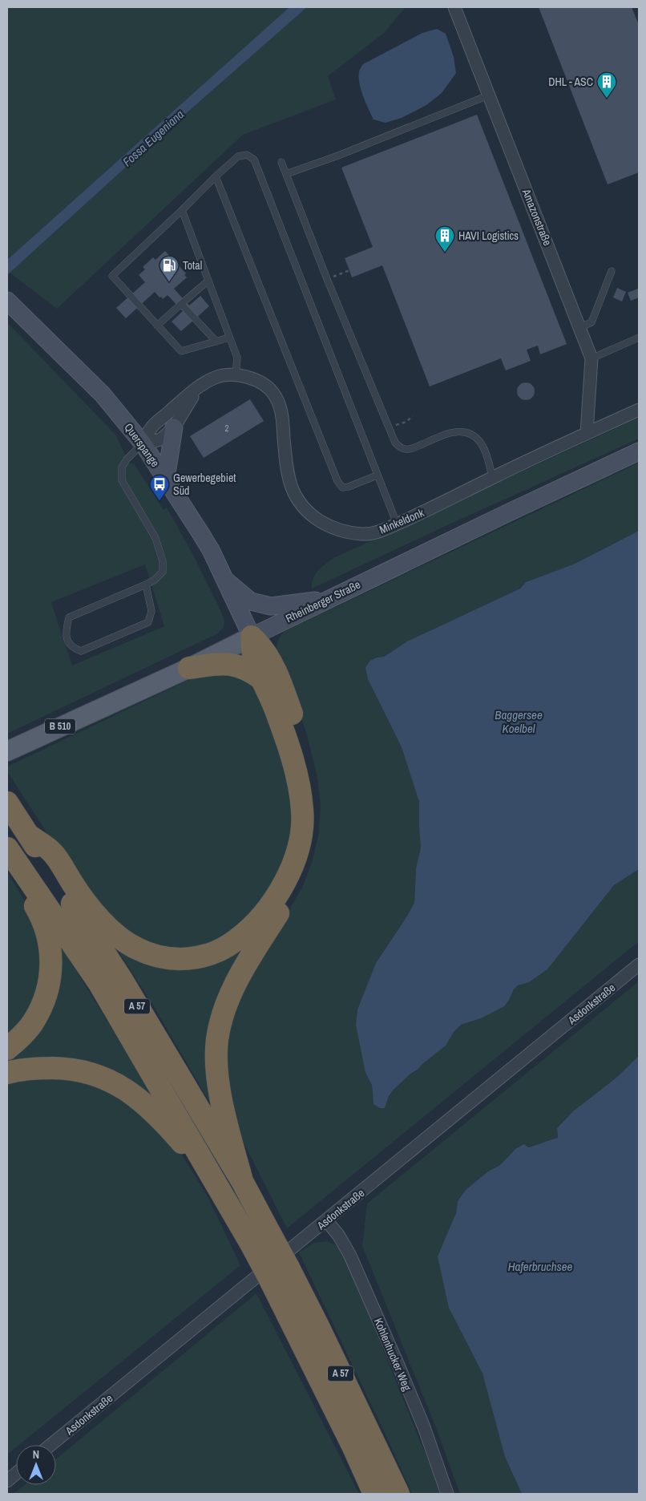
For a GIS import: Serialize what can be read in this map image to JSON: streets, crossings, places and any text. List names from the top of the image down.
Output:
{
  "streets": {
    "highway": ["A 57"],
    "main road": ["Querspange", "Rheinberger Straße", "B 510"],
    "street": [
      "Amazonstraße",
      "Minkeldonk",
      "Asdonkstraße",
      "Kohlenhucker Weg"
    ]
  },
  "crossings": [
    ["Amazonstraße", "Minkeldonk"],
    ["Querspange", "Minkeldonk"],
    ["Querspange", "Rheinberger Straße"],
    ["Asdonkstraße", "Kohlenhucker Weg"]
  ],
  "water": ["Fossa Eugeniana", "Baggersee Koelbel", "Haferbruchsee"],
  "places": {
    "building": ["DHL - ASC", "HAVI Logistics"],
    "fuel station": ["Total"],
    "bus stop": ["Gewerbegebiet Süd"]
  },
  "house_numbers": ["2"],
  "north": "top"
}
